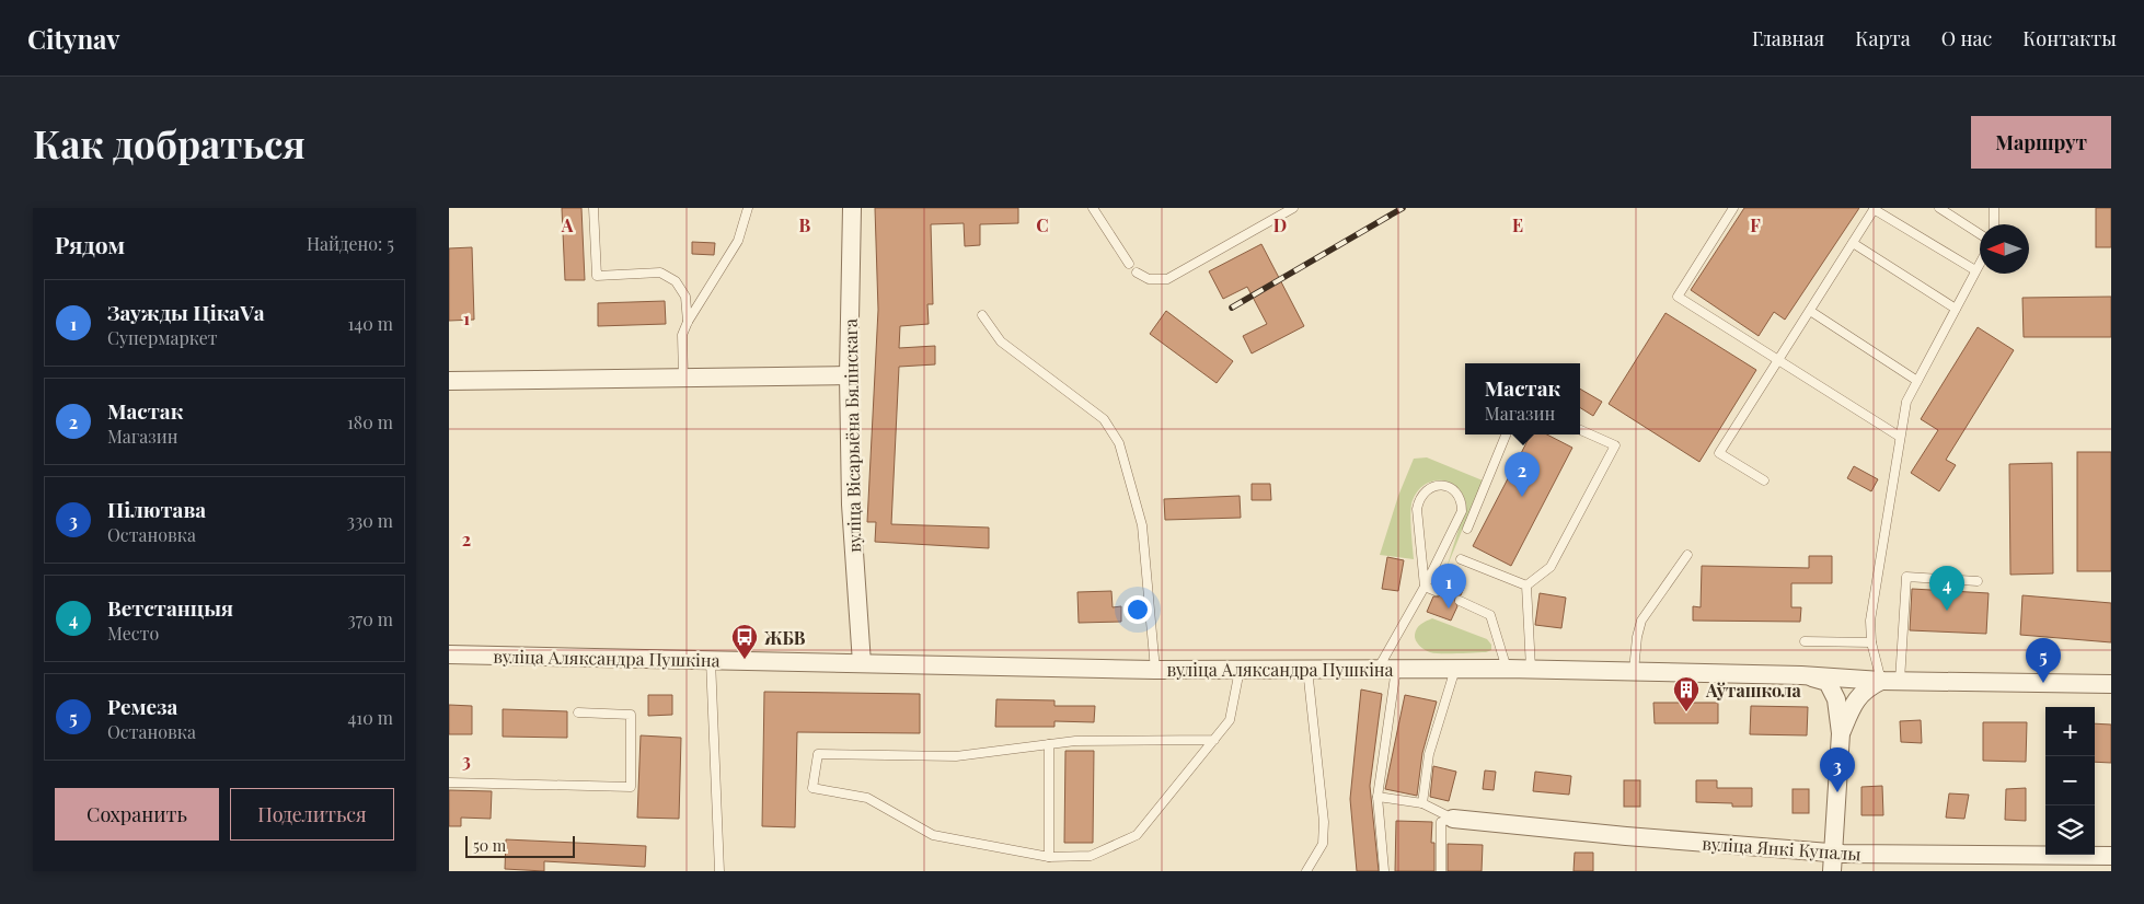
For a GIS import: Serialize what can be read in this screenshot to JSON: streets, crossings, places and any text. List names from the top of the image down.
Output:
{
  "streets": {
    "street": ["вуліца Вісарыёна Бялінскага", "вуліца Аляксандра Пушкіна", "вуліца Янкі Купалы"]
  },
  "crossings": [
    ["вуліца Вісарыёна Бялінскага", "вуліца Аляксандра Пушкіна"]
  ],
  "places": {
    "bus stop": ["ЖБВ"],
    "building": ["Аўташкола"]
  },
  "scale_bar": "50 m",
  "north": "left",
  "page": {
    "header": "Citynav",
    "nav": [
      "Главная",
      "Карта",
      "О нас",
      "Контакты"
    ],
    "buttons": [
      "Маршрут",
      ["Сохранить", "Поделиться"]
    ],
    "title": "Как добраться",
    "heading": ["Рядом", "Найдено: 5"],
    "list": [
      {
        "mark": "1",
        "name": "Заужды ЦікаVа",
        "note": "Супермаркет",
        "value": "140 m"
      },
      {
        "mark": "2",
        "name": "Мастак",
        "note": "Магазин",
        "value": "180 m"
      },
      {
        "mark": "3",
        "name": "Пілютава",
        "note": "Остановка",
        "value": "330 m"
      },
      {
        "mark": "4",
        "name": "Ветстанцыя",
        "note": "Место",
        "value": "370 m"
      },
      {
        "mark": "5",
        "name": "Ремеза",
        "note": "Остановка",
        "value": "410 m"
      }
    ],
    "popup": ["Мастак", "Магазин"],
    "pins": [
      "2",
      "1",
      "4",
      "5",
      "3"
    ],
    "map_buttons": ["+", "−"],
    "scale": "50 m"
  },
  "grid": {
    "columns": [
      "A",
      "B",
      "C",
      "D",
      "E",
      "F"
    ],
    "rows": ["1", "2", "3"]
  }
}
